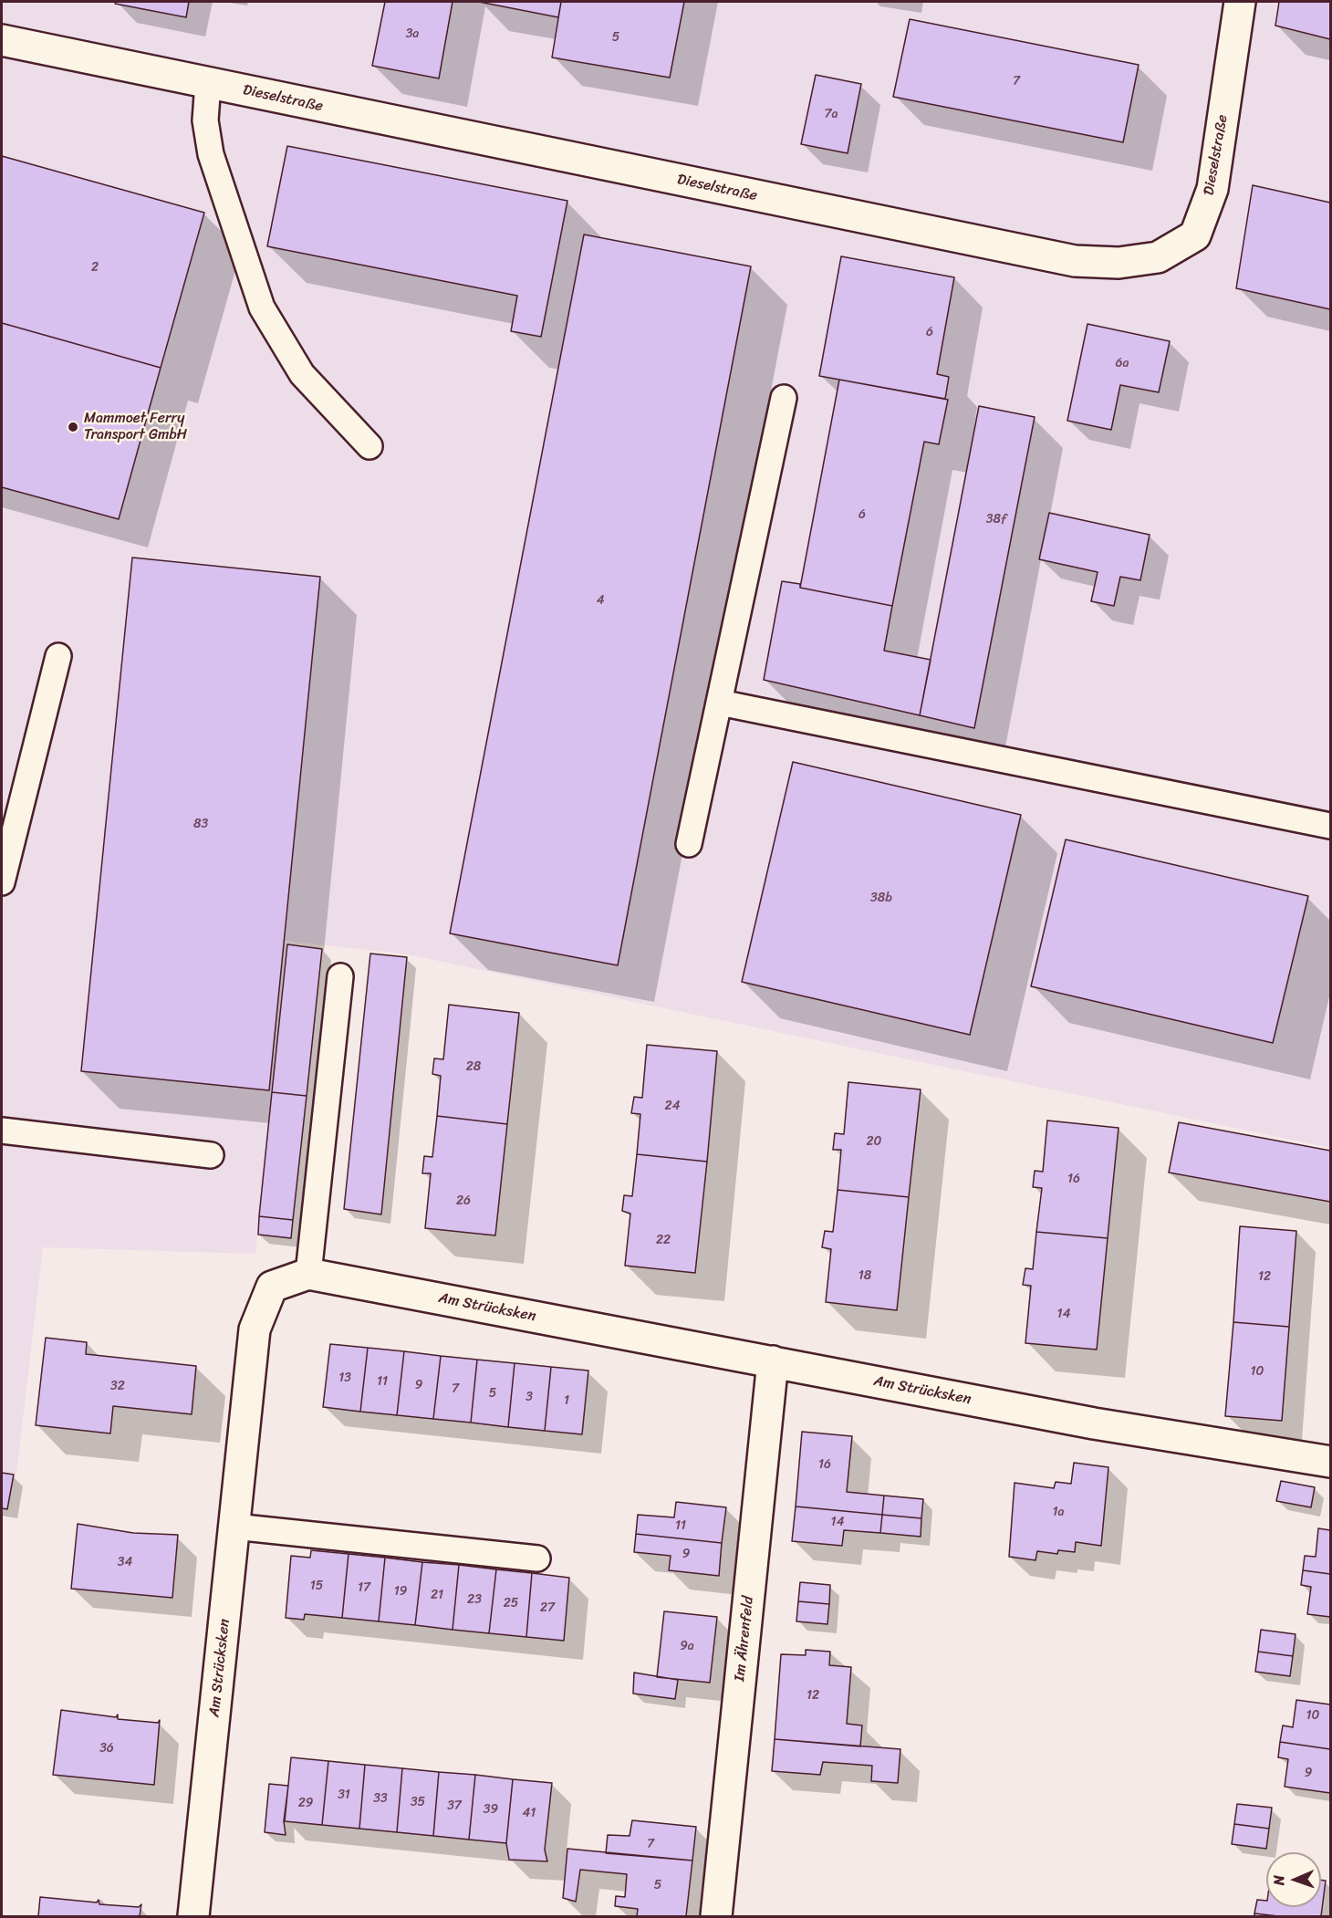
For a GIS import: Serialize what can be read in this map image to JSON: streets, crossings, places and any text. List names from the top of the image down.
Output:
{
  "streets": {
    "street": ["Dieselstraße", "Am Strücksken", "Im Ährenfeld"]
  },
  "crossings": [
    ["Am Strücksken", "Im Ährenfeld"]
  ],
  "places": ["Mammoet Ferry Transport GmbH"],
  "house_numbers": [
    "3a",
    "5",
    "7",
    "7a",
    "2",
    "6",
    "6a",
    "6",
    "38f",
    "4",
    "83",
    "38b",
    "28",
    "24",
    "20",
    "16",
    "26",
    "22",
    "18",
    "12",
    "14",
    "10",
    "13",
    "11",
    "9",
    "32",
    "7",
    "5",
    "3",
    "1",
    "16",
    "1a",
    "14",
    "11",
    "9",
    "34",
    "15",
    "17",
    "19",
    "21",
    "23",
    "25",
    "27",
    "9a",
    "12",
    "10",
    "36",
    "9",
    "31",
    "33",
    "35",
    "29",
    "37",
    "39",
    "41",
    "7",
    "5"
  ],
  "north": "left"
}
